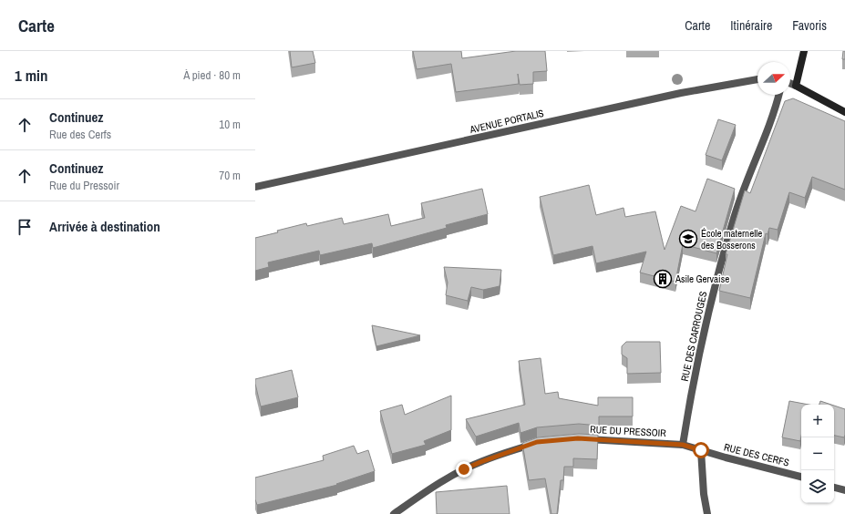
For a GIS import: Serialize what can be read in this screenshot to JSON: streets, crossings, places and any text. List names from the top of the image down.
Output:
{
  "streets": {
    "street": [
      "AVENUE PORTALIS",
      "RUE DES CARROUGES",
      "RUE DU PRESSOIR",
      "RUE DES CERFS"
    ]
  },
  "crossings": [
    ["RUE DES CARROUGES", "RUE DU PRESSOIR"],
    ["RUE DES CARROUGES", "RUE DES CERFS"],
    ["RUE DU PRESSOIR", "RUE DES CERFS"]
  ],
  "places": {
    "school or university": ["École maternelle des Bosserons"],
    "building": ["Asile Gervaise"]
  },
  "north": "right",
  "page": {
    "header": "Carte",
    "nav": ["Carte", "Itinéraire", "Favoris"],
    "heading": ["1 min", "À pied · 80 m"],
    "list": [
      ["Continuez", "Rue des Cerfs", "10 m"],
      ["Continuez", "Rue du Pressoir", "70 m"],
      "Arrivée à destination"
    ],
    "map_buttons": ["+", "−"]
  }
}
